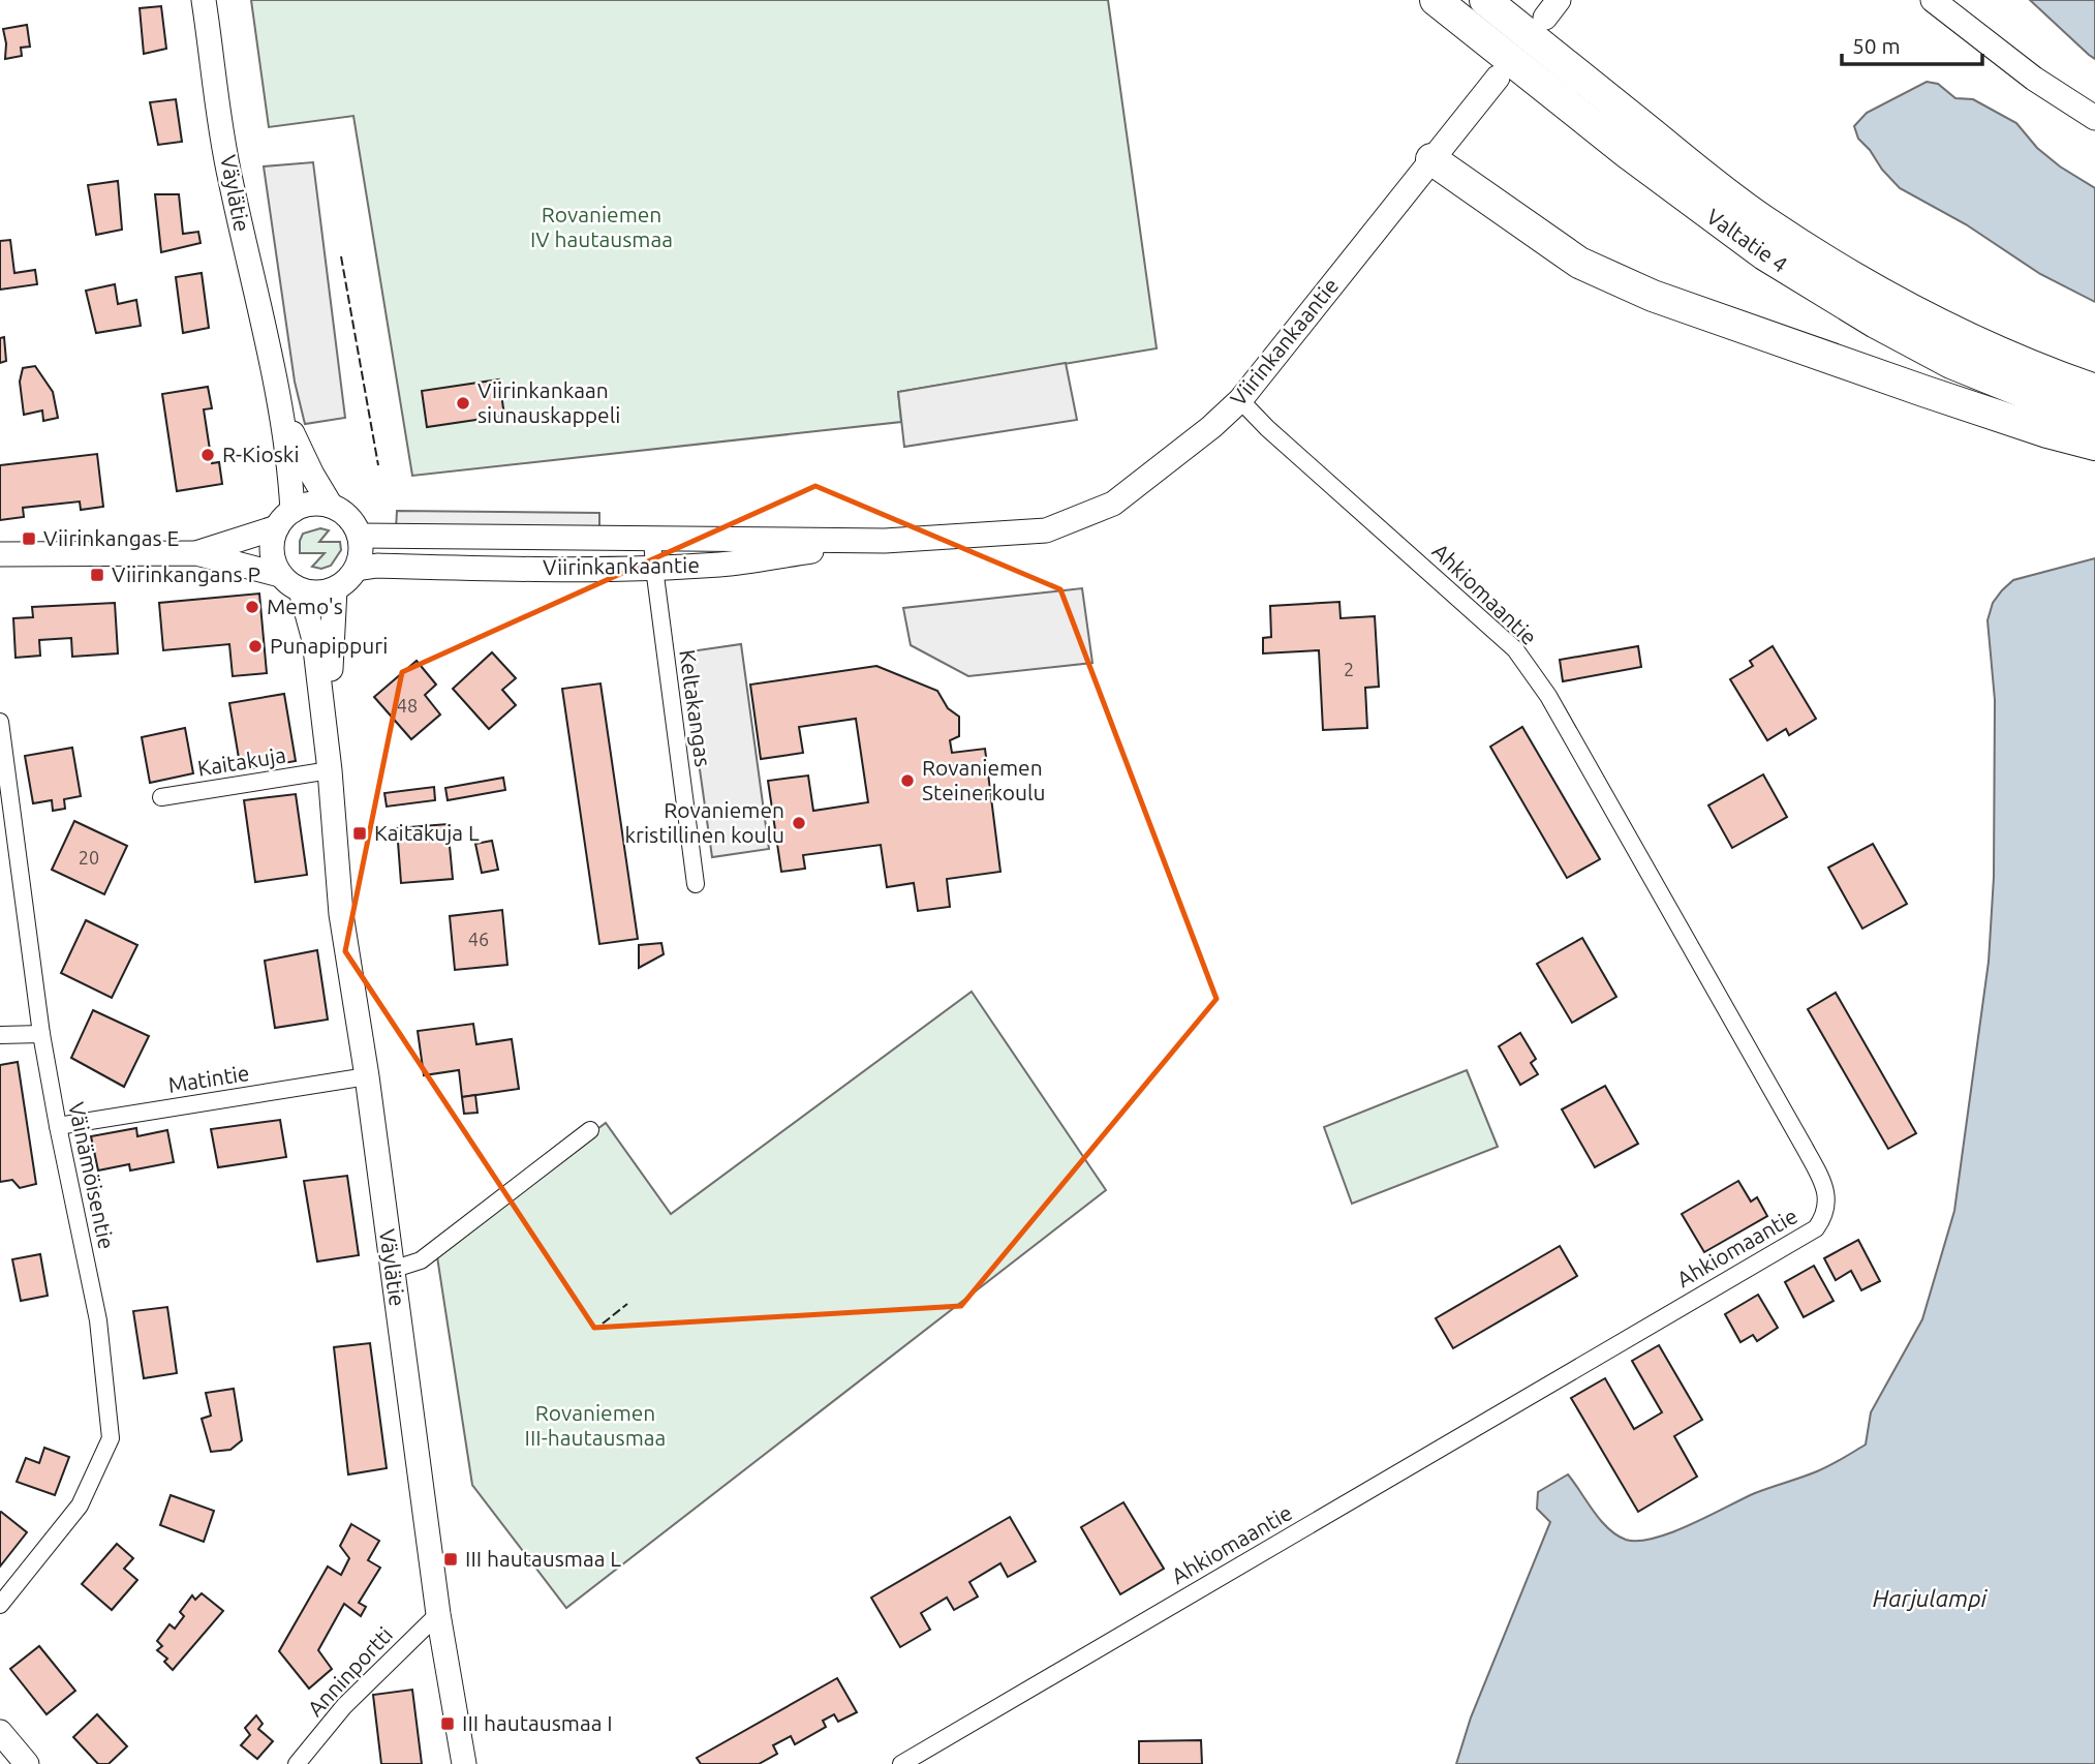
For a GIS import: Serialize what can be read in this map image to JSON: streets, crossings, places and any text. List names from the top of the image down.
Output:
{
  "streets": {
    "highway": ["Valtatie 4"],
    "street": [
      "Väylätie",
      "Viirinkankaantie",
      "Ahkiomaantie",
      "Keltakangas",
      "Kaitakuja",
      "Matintie",
      "Väinämöisentie",
      "Anninportti"
    ]
  },
  "crossings": [
    ["Väylätie", "Viirinkankaantie"],
    ["Väylätie", "Kaitakuja"],
    ["Väylätie", "Matintie"],
    ["Väylätie", "Anninportti"],
    ["Viirinkankaantie", "Ahkiomaantie"],
    ["Viirinkankaantie", "Keltakangas"],
    ["Matintie", "Väinämöisentie"]
  ],
  "water": ["Harjulampi"],
  "parks": ["Rovaniemen IV hautausmaa", "Rovaniemen III-hautausmaa"],
  "places": {
    "other": [
      "Viirinkankaan siunauskappeli",
      "R-Kioski",
      "Memo's",
      "Punapippuri",
      "Rovaniemen Steinerkoulu",
      "Rovaniemen kristillinen koulu"
    ],
    "transit": [
      "Viirinkangas E",
      "Viirinkangans P",
      "Kaitakuja L",
      "III hautausmaa L",
      "III hautausmaa I"
    ]
  },
  "house_numbers": [
    "2",
    "48",
    "20",
    "46"
  ],
  "scale_bar": "50 m"
}
